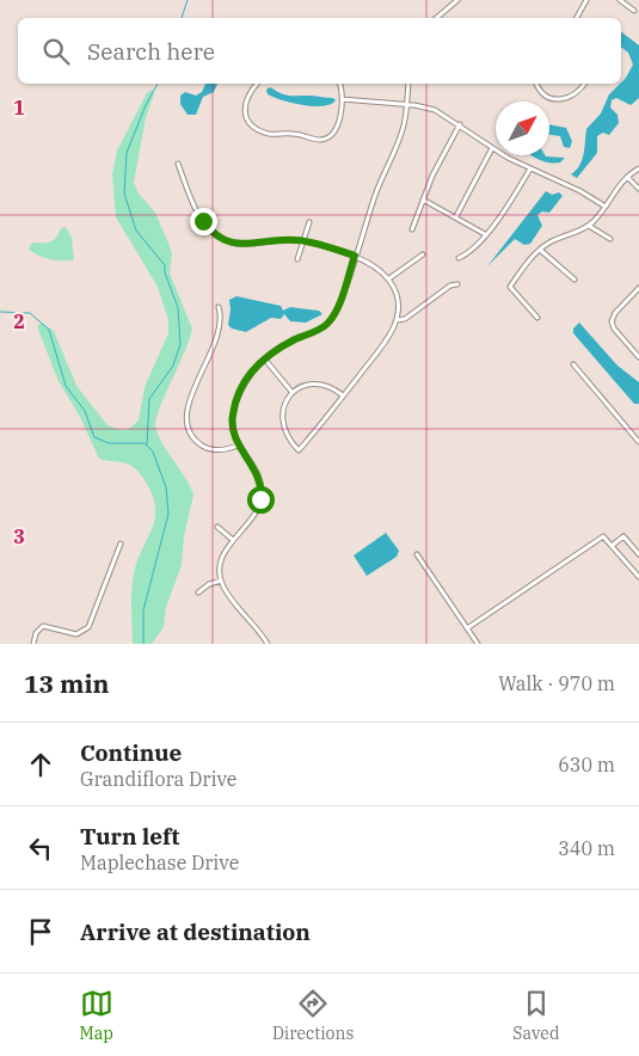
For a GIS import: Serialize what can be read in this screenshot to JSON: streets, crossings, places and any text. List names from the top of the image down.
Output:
{
  "north": "top right",
  "page": {
    "search": "Search here",
    "heading": ["13 min", "Walk · 970 m"],
    "list": [
      ["Continue", "Grandiflora Drive", "630 m"],
      ["Turn left", "Maplechase Drive", "340 m"],
      "Arrive at destination"
    ],
    "nav": ["Map", "Directions", "Saved"]
  },
  "grid": {
    "rows": ["1", "2", "3"]
  }
}
